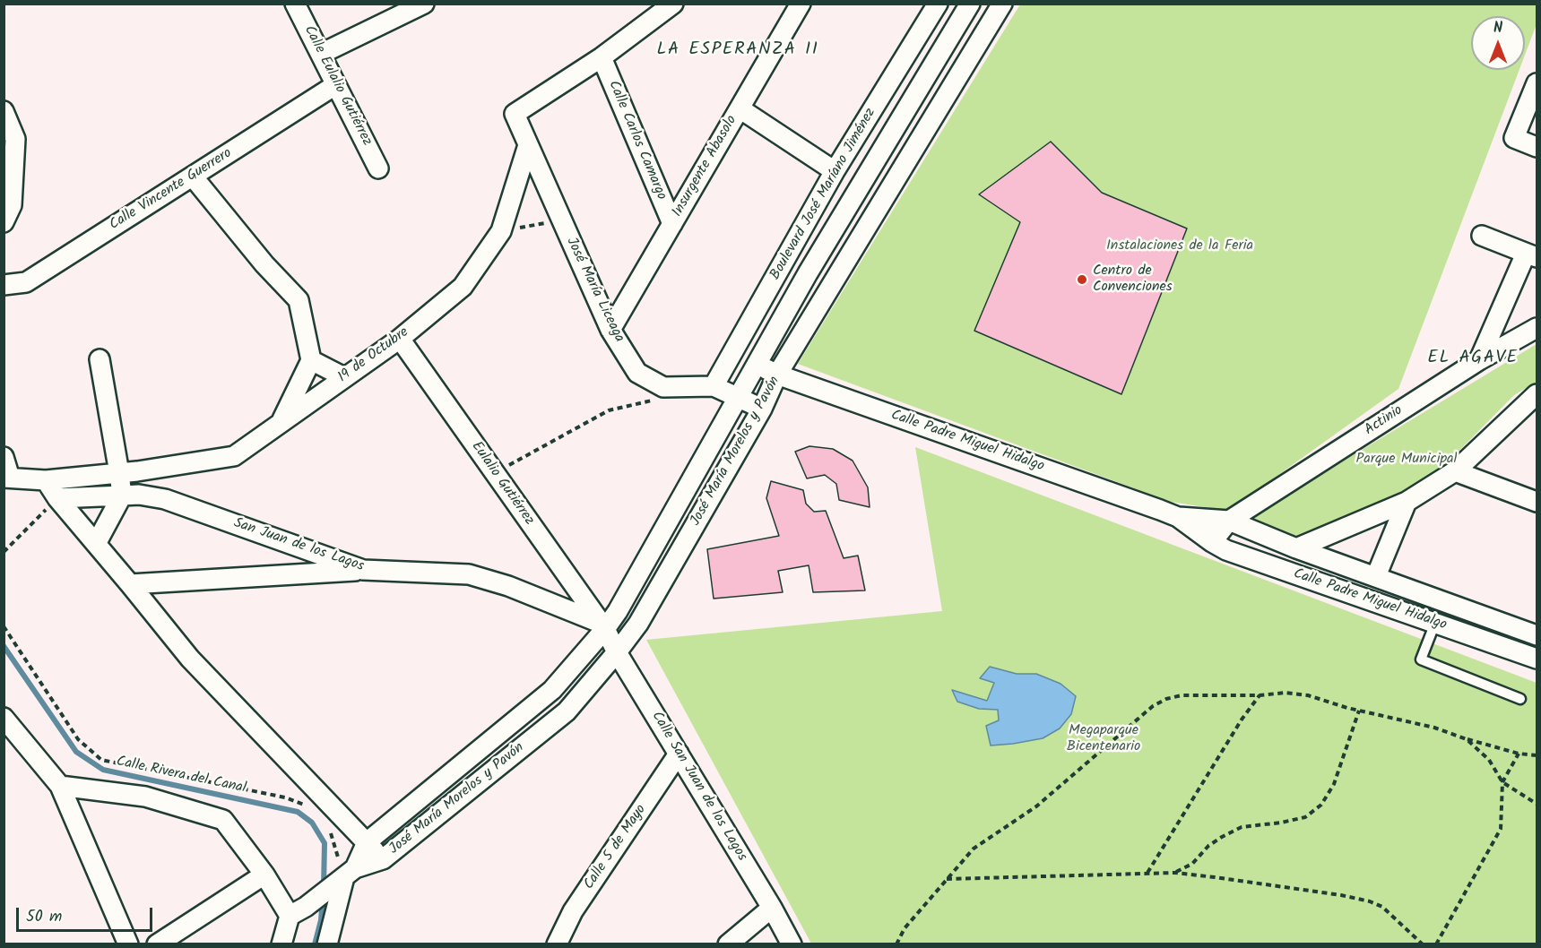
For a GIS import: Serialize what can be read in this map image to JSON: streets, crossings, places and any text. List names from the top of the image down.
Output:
{
  "streets": {
    "street": [
      "Calle Eulalio Gutiérrez",
      "Calle Carlos Camargo",
      "Insurgente Abasolo",
      "Calle Vincente Guerrero",
      "Boulevard José Maríano Jiménez",
      "José María Liceaga",
      "19 de Octubre",
      "Actinio",
      "Calle Padre Miguel Hidalgo",
      "José María Morelos y Pavón",
      "Eulalio Gutiérrez",
      "San Juan de los Lagos",
      "Calle Rivera del Canal",
      "Calle San Juan de los Lagos",
      "Calle 5 de Mayo"
    ]
  },
  "crossings": [
    ["Calle Eulalio Gutiérrez", "Calle Vincente Guerrero"],
    ["Calle Carlos Camargo", "Insurgente Abasolo"],
    ["Calle Carlos Camargo", "José María Liceaga"],
    ["Insurgente Abasolo", "José María Liceaga"],
    ["Boulevard José Maríano Jiménez", "José María Liceaga"],
    ["José María Liceaga", "19 de Octubre"],
    ["José María Liceaga", "José María Morelos y Pavón"],
    ["19 de Octubre", "Eulalio Gutiérrez"],
    ["Actinio", "Calle Padre Miguel Hidalgo"],
    ["Calle Padre Miguel Hidalgo", "José María Morelos y Pavón"],
    ["José María Morelos y Pavón", "Eulalio Gutiérrez"],
    ["José María Morelos y Pavón", "San Juan de los Lagos"],
    ["José María Morelos y Pavón", "Calle San Juan de los Lagos"],
    ["Eulalio Gutiérrez", "San Juan de los Lagos"],
    ["Eulalio Gutiérrez", "Calle San Juan de los Lagos"],
    ["San Juan de los Lagos", "Calle San Juan de los Lagos"],
    ["Calle San Juan de los Lagos", "Calle 5 de Mayo"]
  ],
  "districts": ["LA ESPERANZA II", "EL AGAVE"],
  "parks": ["Instalaciones de la Feria", "Parque Municipal", "Megaparque Bicentenario"],
  "places": ["Centro de Convenciones"],
  "scale_bar": "50 m",
  "north": "top"
}
